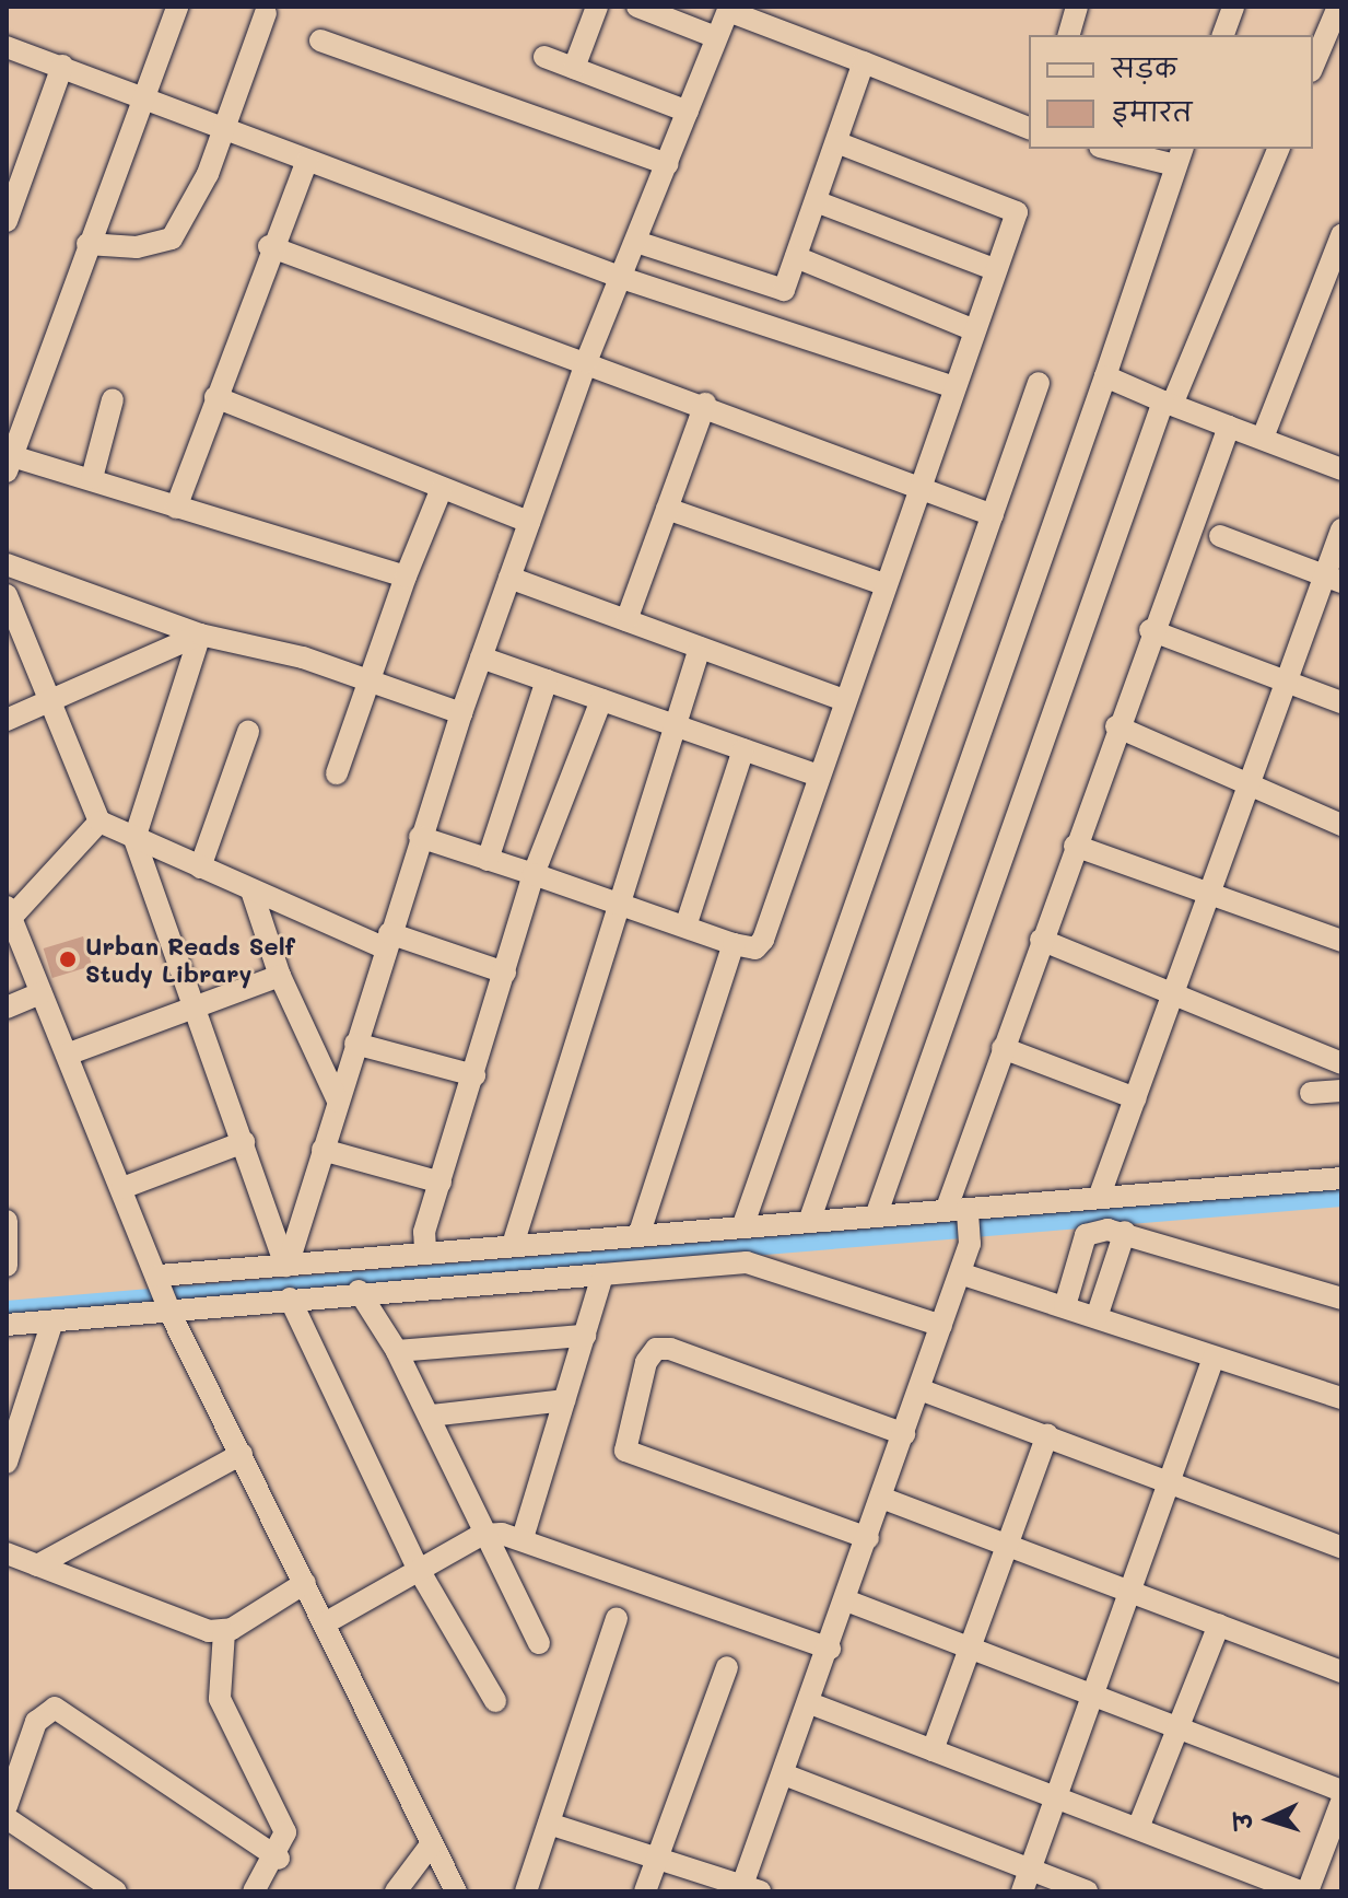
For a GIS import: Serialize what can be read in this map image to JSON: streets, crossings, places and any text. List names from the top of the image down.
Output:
{
  "places": ["Urban Reads Self Study Library"],
  "legend": ["सड़क", "इमारत"],
  "north": "left"
}
